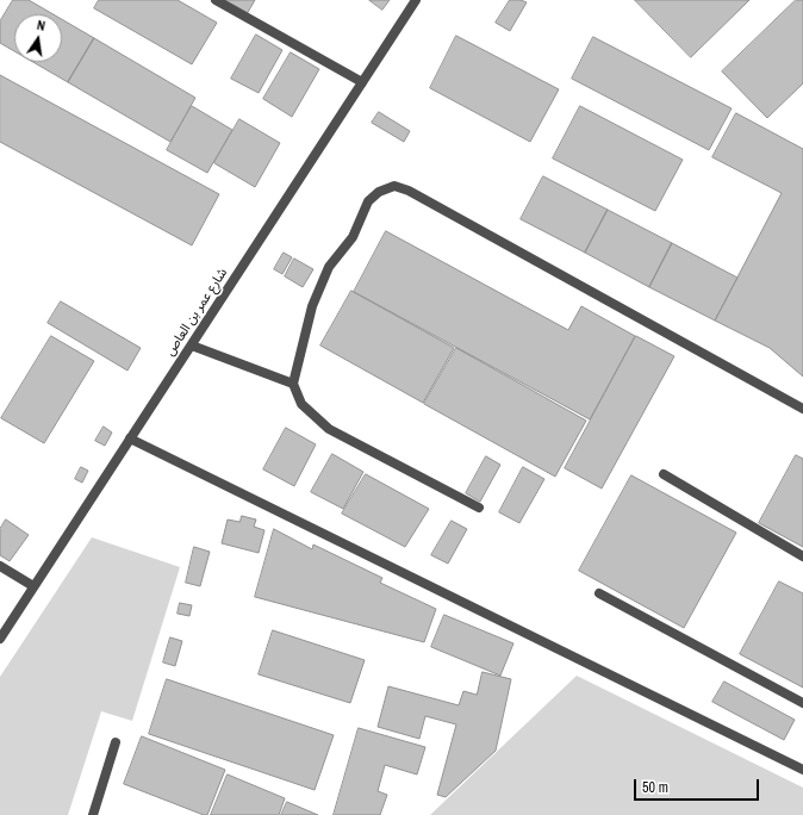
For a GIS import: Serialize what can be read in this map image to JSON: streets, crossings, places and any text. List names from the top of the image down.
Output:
{
  "streets": {
    "street": ["شارع عمر بن العاص"]
  },
  "scale_bar": "50 m",
  "north": "top"
}
